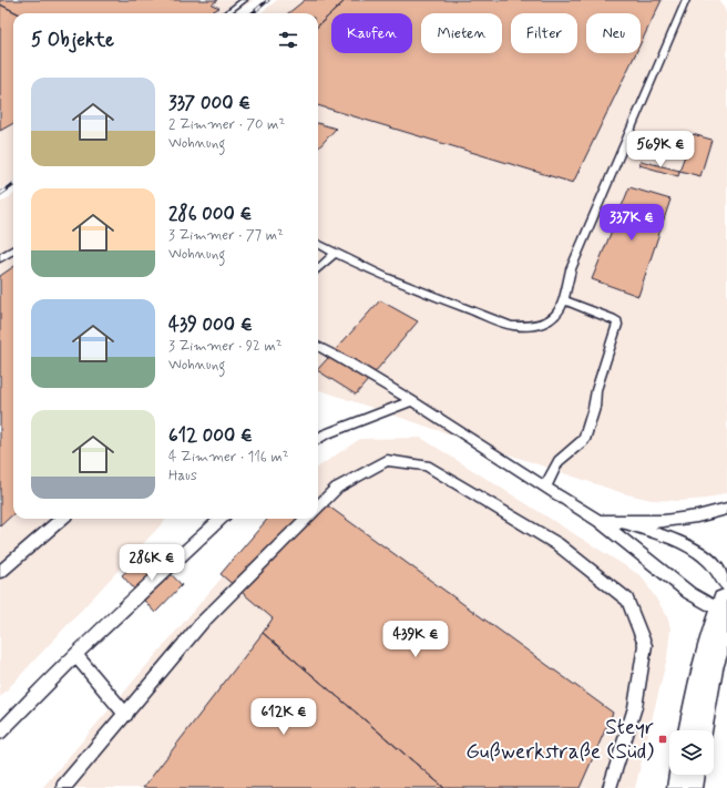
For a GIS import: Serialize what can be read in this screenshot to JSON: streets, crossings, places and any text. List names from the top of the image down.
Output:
{
  "places": {
    "transit": ["Steyr Gußwerkstraße (Süd)"]
  },
  "page": {
    "chip": [
      "Kaufen",
      "Mieten",
      "Filter",
      "Neu"
    ],
    "heading": "5 Objekte",
    "list": [
      {
        "name": "337 000 €",
        "note": "2 Zimmer · 70 m² · Wohnung"
      },
      {
        "name": "286 000 €",
        "note": "3 Zimmer · 77 m² · Wohnung"
      },
      {
        "name": "439 000 €",
        "note": "3 Zimmer · 92 m² · Wohnung"
      },
      {
        "name": "612 000 €",
        "note": "4 Zimmer · 116 m² · Haus"
      }
    ],
    "price": [
      "569K €",
      "337K €",
      "286K €",
      "439K €",
      "612K €"
    ]
  }
}
